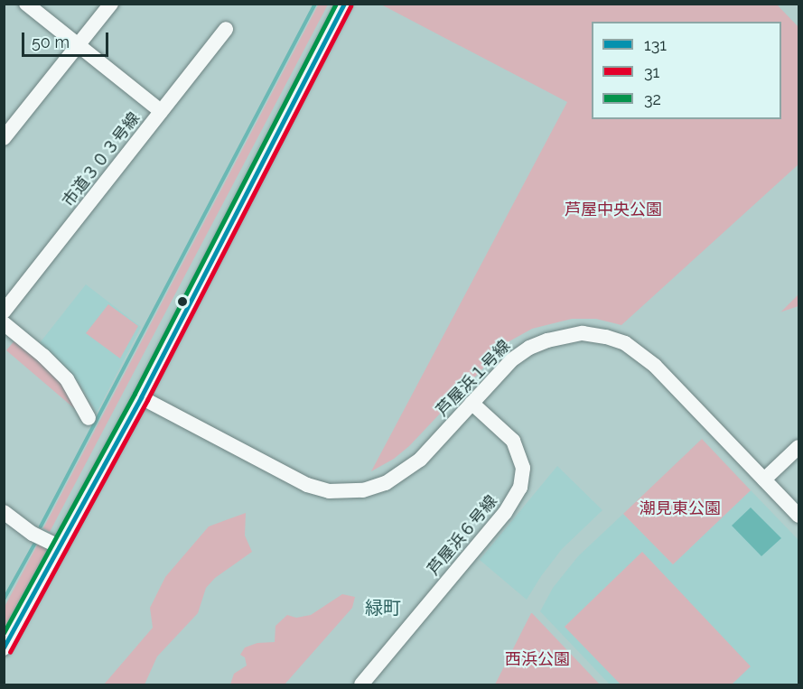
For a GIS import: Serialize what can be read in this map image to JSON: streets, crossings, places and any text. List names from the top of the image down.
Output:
{
  "streets": {
    "street": ["市道３０３号線", "芦屋浜１号線", "芦屋浜６号線"]
  },
  "crossings": [
    ["芦屋浜１号線", "芦屋浜６号線"]
  ],
  "districts": ["緑町"],
  "parks": ["芦屋中央公園", "潮見東公園", "西浜公園"],
  "lines": ["transit line 131", "transit line 32", "transit line 31"],
  "legend": ["131", "31", "32"],
  "scale_bar": "50 m"
}
